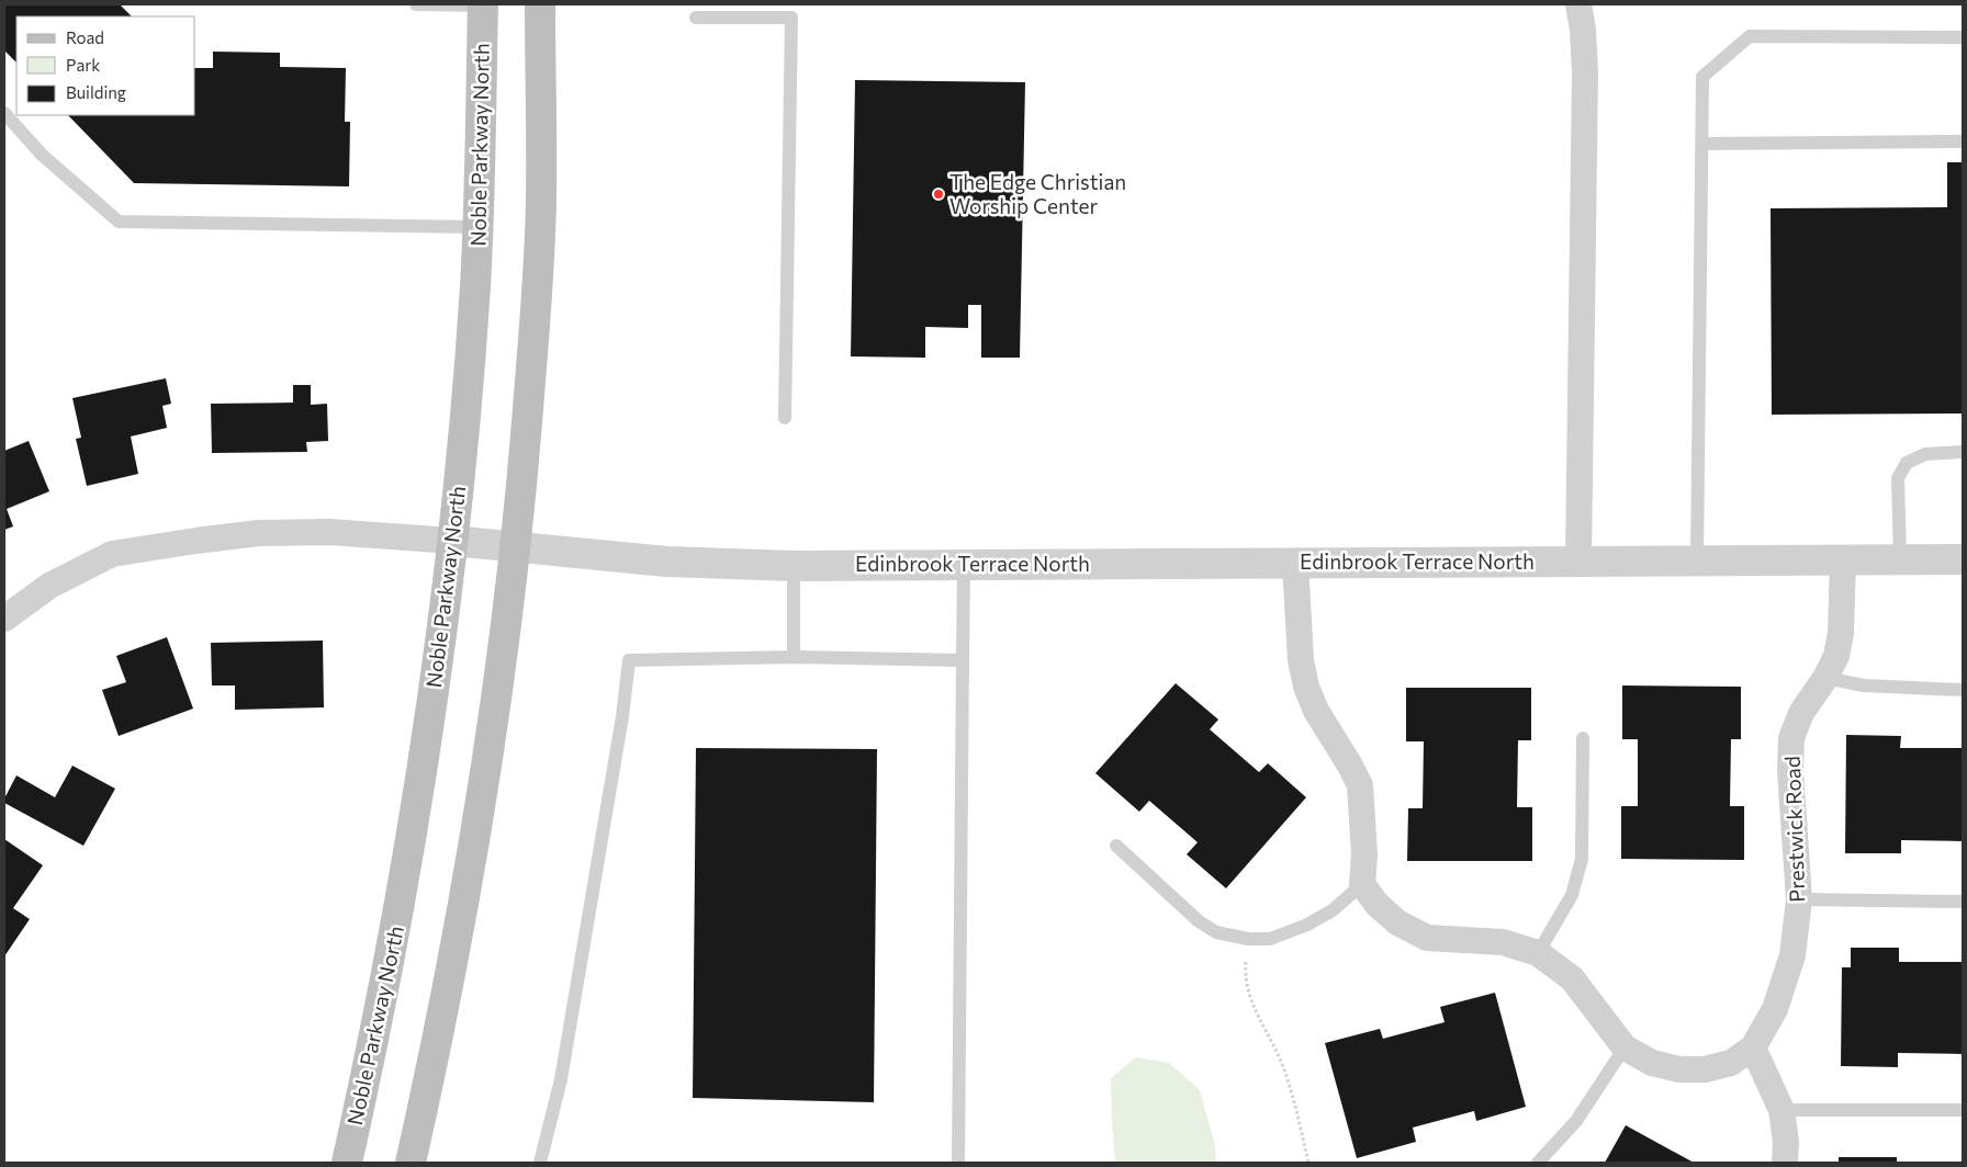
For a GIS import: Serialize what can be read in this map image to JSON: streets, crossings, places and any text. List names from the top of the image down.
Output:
{
  "streets": {
    "main road": ["Noble Parkway North"],
    "street": ["Edinbrook Terrace North", "Prestwick Road"]
  },
  "crossings": [
    ["Noble Parkway North", "Edinbrook Terrace North"],
    ["Edinbrook Terrace North", "Prestwick Road"]
  ],
  "places": ["The Edge Christian Worship Center"],
  "legend": ["Road", "Park", "Building"]
}
